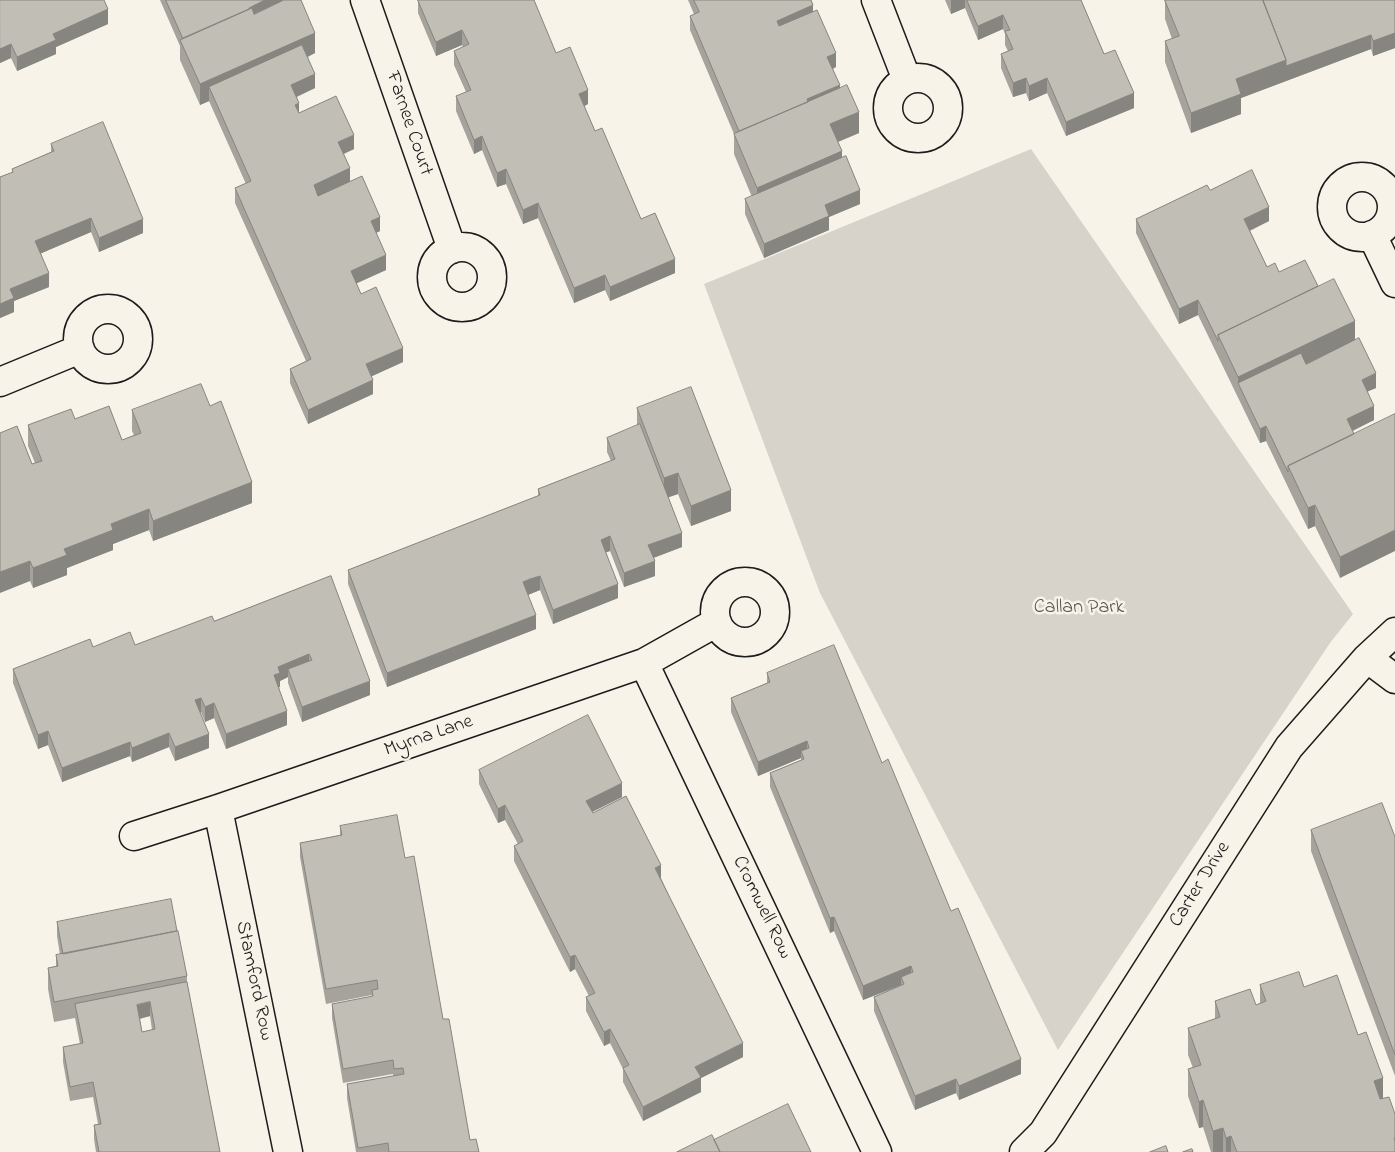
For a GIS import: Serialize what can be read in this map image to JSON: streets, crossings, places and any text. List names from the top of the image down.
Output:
{
  "streets": {
    "street": [
      "Farnee Court",
      "Myrna Lane",
      "Carter Drive",
      "Cromwell Row",
      "Stamford Row"
    ]
  },
  "crossings": [
    ["Myrna Lane", "Cromwell Row"],
    ["Myrna Lane", "Stamford Row"]
  ],
  "parks": ["Callan Park"]
}
